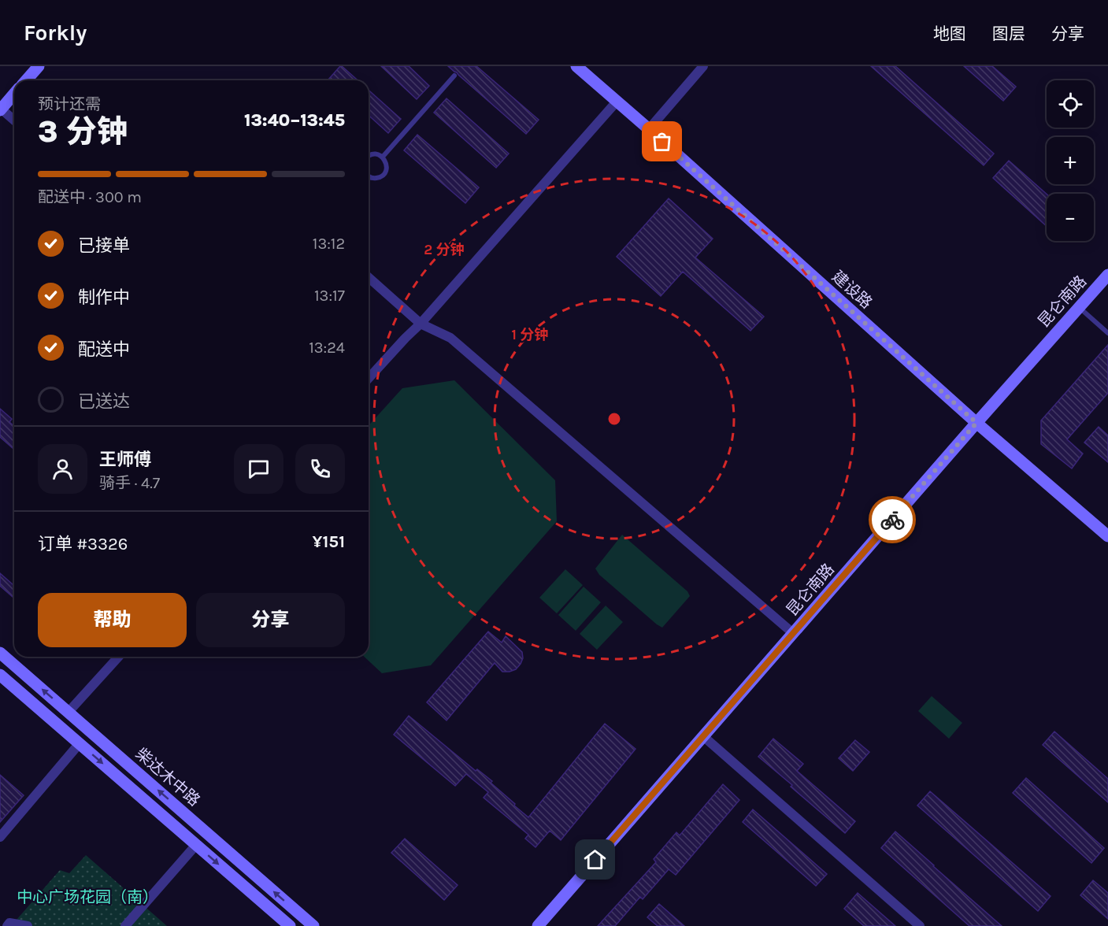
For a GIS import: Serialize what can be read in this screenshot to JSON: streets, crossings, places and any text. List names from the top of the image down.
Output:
{
  "streets": {
    "main road": ["建设路", "昆仑南路", "柴达木中路"]
  },
  "crossings": [
    ["建设路", "昆仑南路"]
  ],
  "parks": ["中心广场花园（南）"],
  "page": {
    "header": "Forkly",
    "nav": ["地图", "图层", "分享"],
    "map_buttons": ["+", "−"],
    "heading": ["3 分钟", "预计还需", "13:40–13:45"],
    "panel": [
      "王师傅",
      "骑手 · 4.7",
      "订单 #3326",
      "¥151"
    ],
    "bar": "配送中 · 300 m",
    "list": [
      ["已接单", "13:12"],
      ["制作中", "13:17"],
      ["配送中", "13:24"],
      "已送达"
    ],
    "buttons": ["帮助", "分享"]
  },
  "rings": ["2 分钟", "1 分钟"]
}
